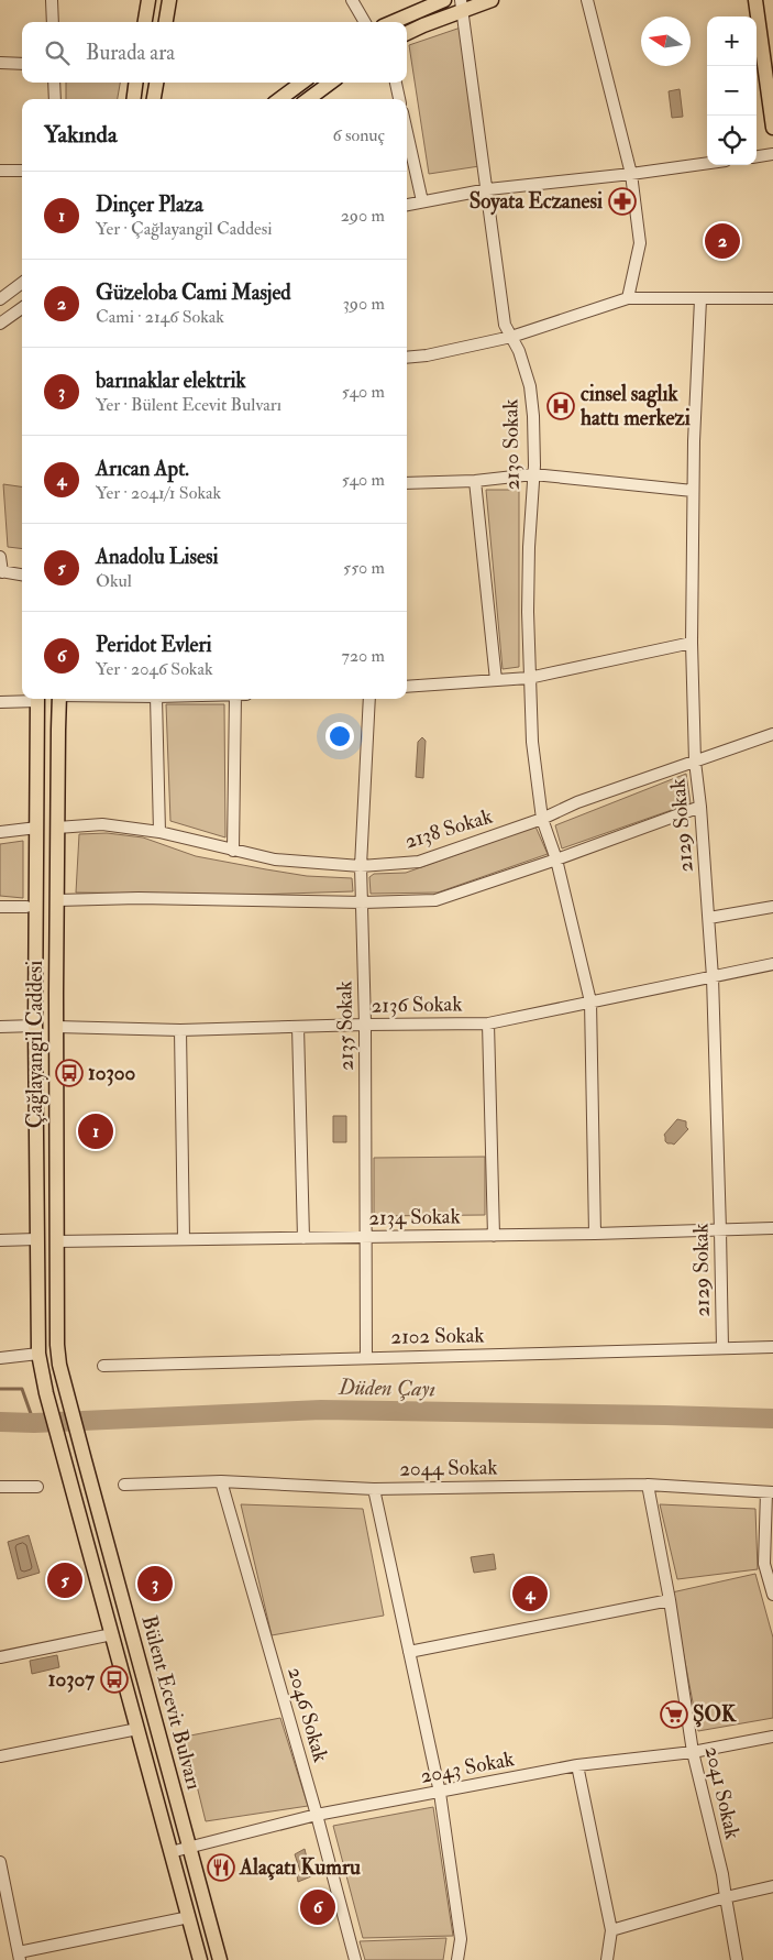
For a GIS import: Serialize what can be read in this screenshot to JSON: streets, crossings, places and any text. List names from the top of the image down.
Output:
{
  "streets": {
    "main road": ["Çağlayangil Caddesi", "Bülent Ecevit Bulvarı"],
    "street": [
      "2130 Sokak",
      "2129 Sokak",
      "2138 Sokak",
      "2136 Sokak",
      "2135 Sokak",
      "2134 Sokak",
      "2102 Sokak",
      "2044 Sokak",
      "2046 Sokak",
      "2043 Sokak",
      "2041 Sokak"
    ]
  },
  "crossings": [
    ["2130 Sokak", "2138 Sokak"],
    ["2130 Sokak", "2136 Sokak"],
    ["2130 Sokak", "2134 Sokak"],
    ["2129 Sokak", "2138 Sokak"],
    ["2129 Sokak", "2136 Sokak"],
    ["2129 Sokak", "2134 Sokak"],
    ["2129 Sokak", "2102 Sokak"],
    ["2138 Sokak", "2135 Sokak"],
    ["2138 Sokak", "Çağlayangil Caddesi"],
    ["2136 Sokak", "2135 Sokak"],
    ["2136 Sokak", "Çağlayangil Caddesi"],
    ["2135 Sokak", "2134 Sokak"],
    ["2135 Sokak", "2102 Sokak"],
    ["Çağlayangil Caddesi", "2134 Sokak"],
    ["Çağlayangil Caddesi", "Bülent Ecevit Bulvarı"],
    ["2044 Sokak", "2046 Sokak"],
    ["2044 Sokak", "2041 Sokak"],
    ["Bülent Ecevit Bulvarı", "2043 Sokak"],
    ["2046 Sokak", "2043 Sokak"],
    ["2043 Sokak", "2041 Sokak"]
  ],
  "water": ["Düden Çayı"],
  "places": {
    "pharmacy": ["Soyata Eczanesi"],
    "hospital": ["cinsel saglık hattı merkezi"],
    "bus stop": ["10300", "10307"],
    "supermarket": ["ŞOK"],
    "restaurant": ["Alaçatı Kumru"]
  },
  "north": "left",
  "page": {
    "map_buttons": ["+", "−"],
    "search": "Burada ara",
    "heading": ["Yakında", "6 sonuç"],
    "list": [
      {
        "mark": "1",
        "name": "Dinçer Plaza",
        "note": "Yer · Çağlayangil Caddesi",
        "value": "290 m"
      },
      {
        "mark": "2",
        "name": "Güzeloba Cami Masjed",
        "note": "Cami · 2146 Sokak",
        "value": "390 m"
      },
      {
        "mark": "3",
        "name": "barınaklar elektrik",
        "note": "Yer · Bülent Ecevit Bulvarı",
        "value": "540 m"
      },
      {
        "mark": "4",
        "name": "Arıcan Apt.",
        "note": "Yer · 2041/1 Sokak",
        "value": "540 m"
      },
      {
        "mark": "5",
        "name": "Anadolu Lisesi",
        "note": "Okul",
        "value": "550 m"
      },
      {
        "mark": "6",
        "name": "Peridot Evleri",
        "note": "Yer · 2046 Sokak",
        "value": "720 m"
      }
    ],
    "pins": [
      "2",
      "1",
      "5",
      "3",
      "4",
      "6"
    ]
  }
}
